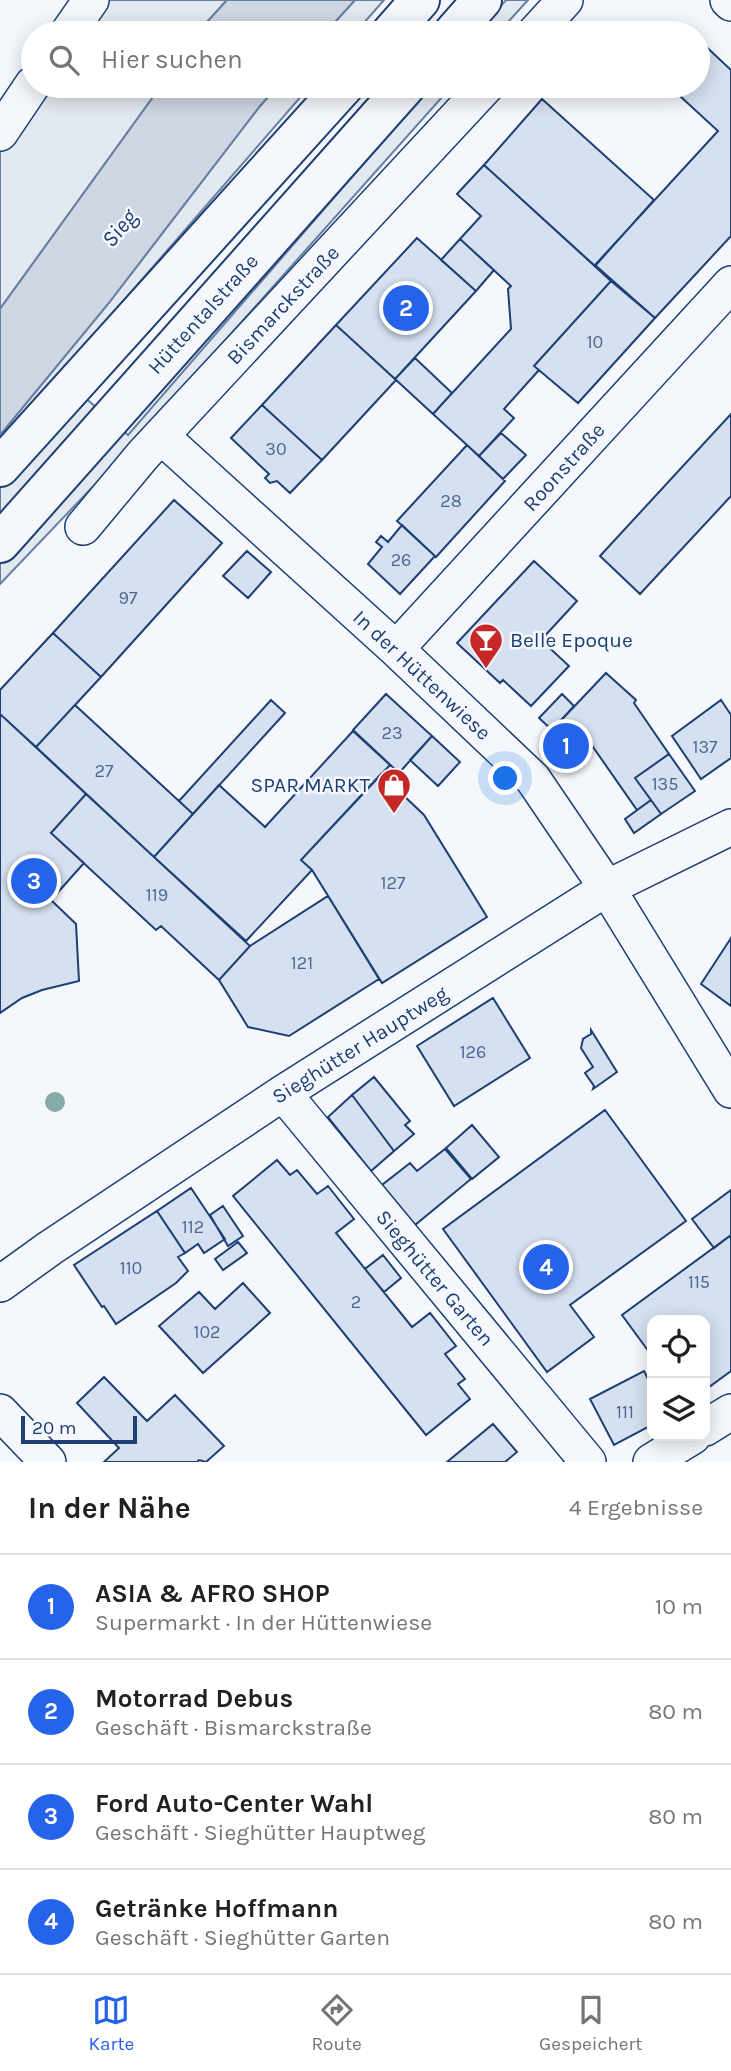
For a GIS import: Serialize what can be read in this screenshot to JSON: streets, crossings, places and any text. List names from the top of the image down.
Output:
{
  "streets": {
    "highway": ["Hüttentalstraße"],
    "street": [
      "Bismarckstraße",
      "Roonstraße",
      "In der Hüttenwiese",
      "Sieghütter Hauptweg",
      "Sieghütter Garten"
    ]
  },
  "crossings": [
    ["Bismarckstraße", "In der Hüttenwiese"],
    ["Roonstraße", "In der Hüttenwiese"],
    ["In der Hüttenwiese", "Sieghütter Hauptweg"],
    ["Sieghütter Hauptweg", "Sieghütter Garten"]
  ],
  "water": ["Sieg"],
  "places": {
    "bar": ["Belle Epoque"],
    "shop": ["SPAR MARKT"]
  },
  "house_numbers": [
    "10",
    "30",
    "28",
    "26",
    "97",
    "23",
    "137",
    "27",
    "135",
    "127",
    "119",
    "121",
    "126",
    "112",
    "110",
    "115",
    "2",
    "102",
    "111"
  ],
  "scale_bar": "20 m",
  "page": {
    "search": "Hier suchen",
    "pins": [
      "2",
      "1",
      "3",
      "4"
    ],
    "scale": "20 m",
    "heading": ["In der Nähe", "4 Ergebnisse"],
    "list": [
      {
        "mark": "1",
        "name": "ASIA & AFRO SHOP",
        "note": "Supermarkt · In der Hüttenwiese",
        "value": "10 m"
      },
      {
        "mark": "2",
        "name": "Motorrad Debus",
        "note": "Geschäft · Bismarckstraße",
        "value": "80 m"
      },
      {
        "mark": "3",
        "name": "Ford Auto-Center Wahl",
        "note": "Geschäft · Sieghütter Hauptweg",
        "value": "80 m"
      },
      {
        "mark": "4",
        "name": "Getränke Hoffmann",
        "note": "Geschäft · Sieghütter Garten",
        "value": "80 m"
      }
    ],
    "nav": ["Karte", "Route", "Gespeichert"]
  }
}
